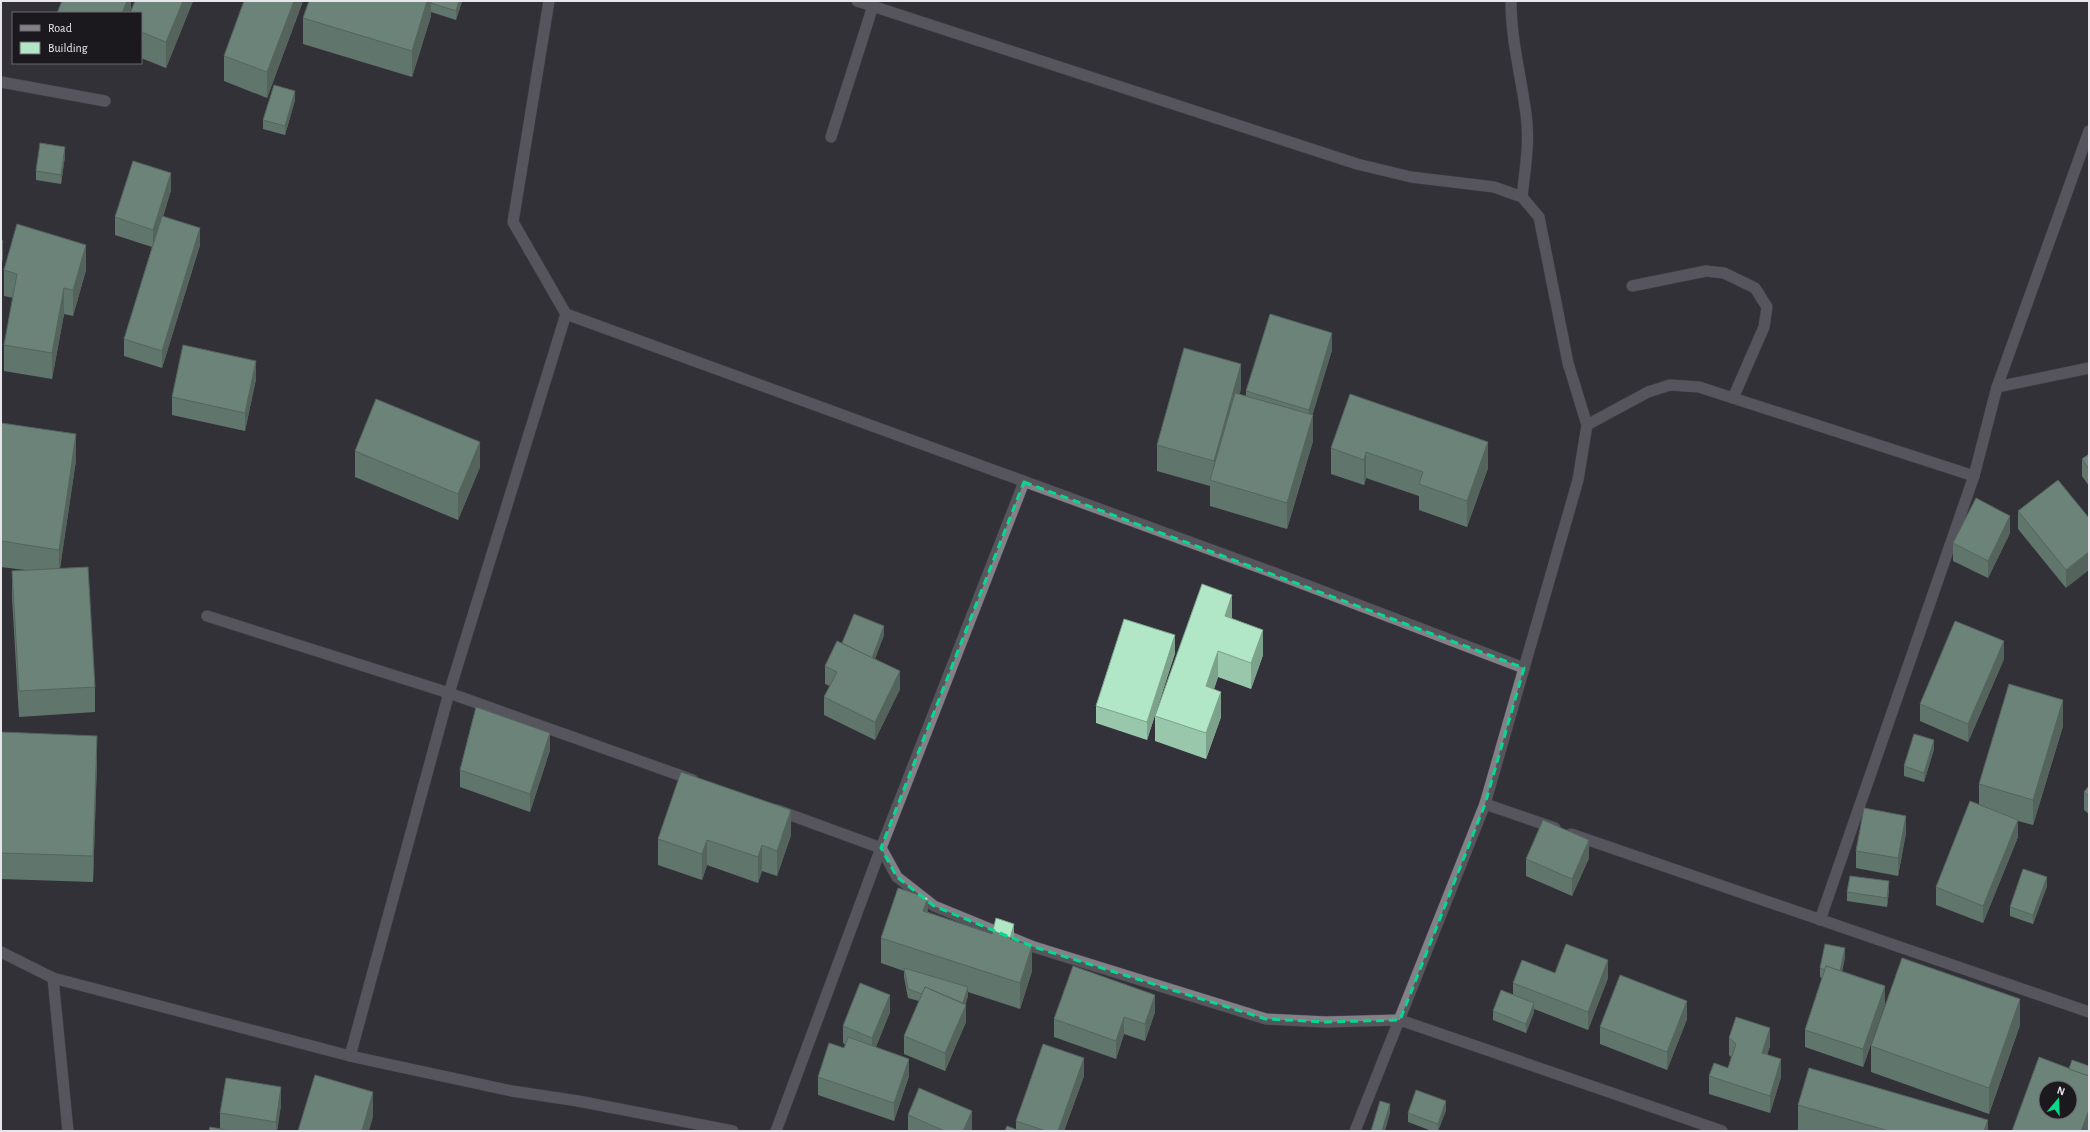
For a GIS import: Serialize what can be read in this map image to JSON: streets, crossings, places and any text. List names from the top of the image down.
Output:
{
  "legend": ["Road", "Building"],
  "north": "top"
}
